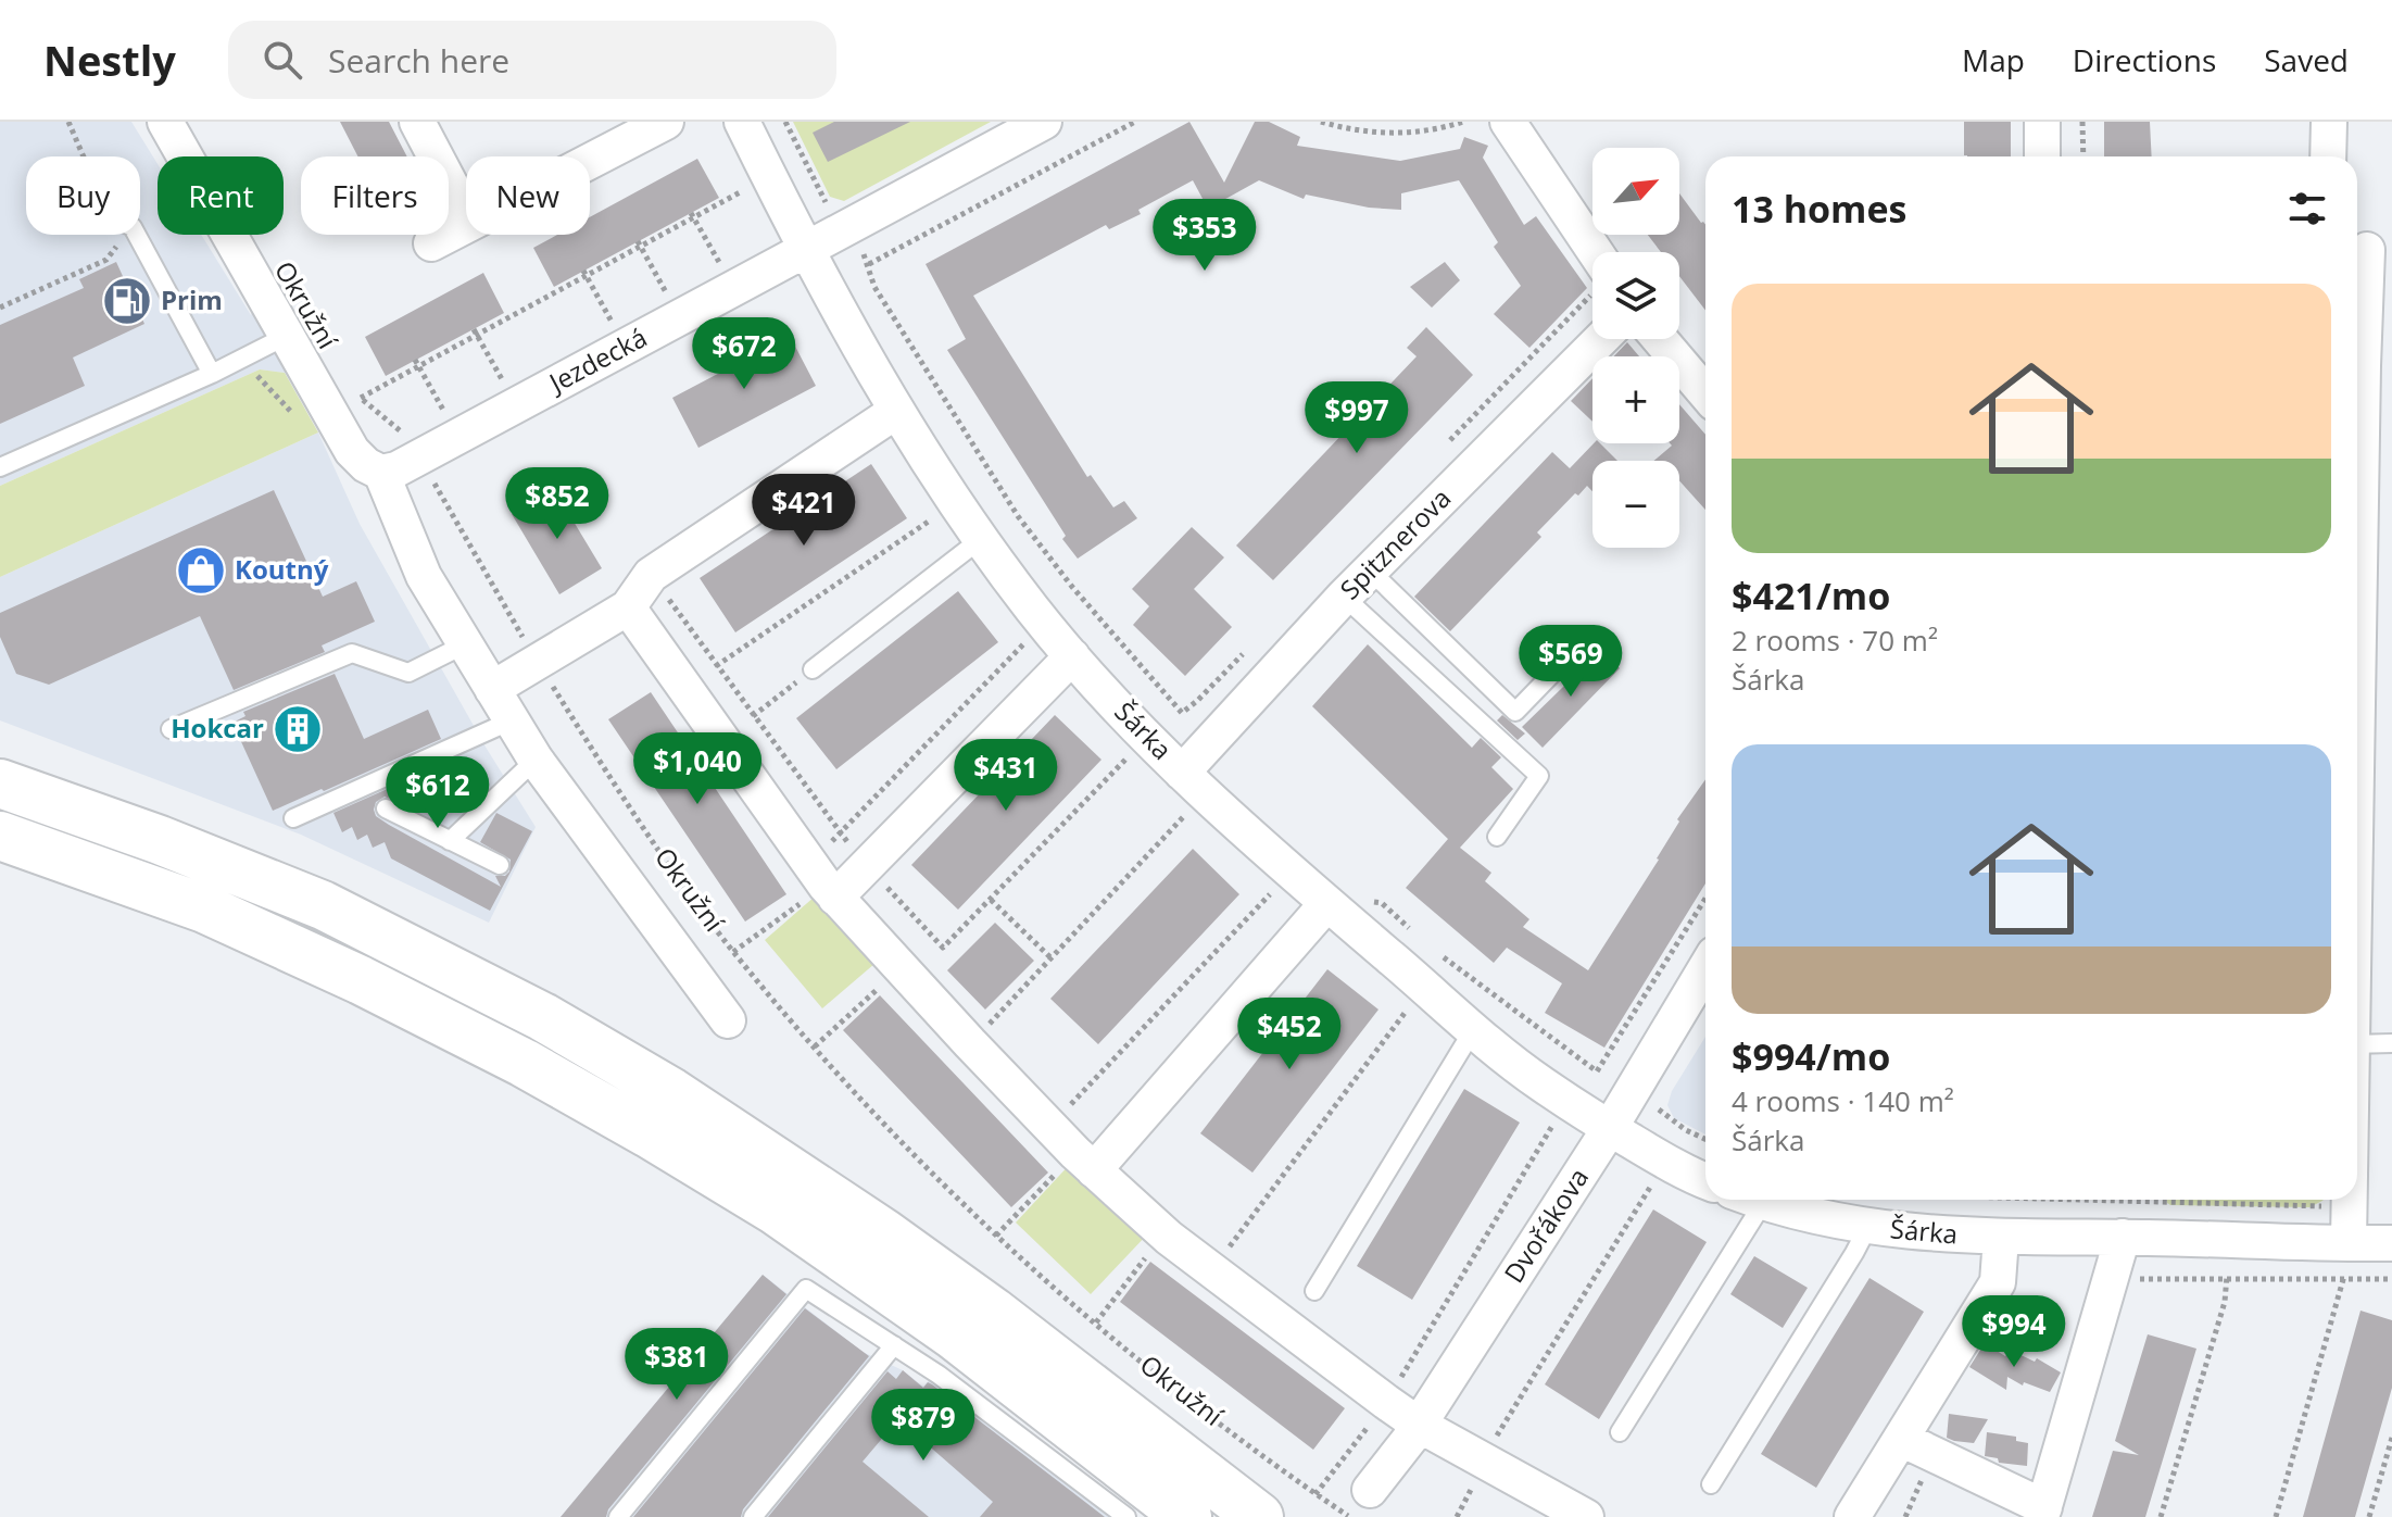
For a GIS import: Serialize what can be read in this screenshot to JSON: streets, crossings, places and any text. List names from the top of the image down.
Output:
{
  "streets": {
    "street": [
      "Okružní",
      "Jezdecká",
      "Spitznerova",
      "Šárka",
      "Dvořákova"
    ]
  },
  "crossings": [
    ["Okružní", "Jezdecká"],
    ["Okružní", "Dvořákova"],
    ["Jezdecká", "Šárka"],
    ["Spitznerova", "Šárka"],
    ["Šárka", "Dvořákova"]
  ],
  "places": {
    "fuel station": ["Prim"],
    "shop": ["Koutný"],
    "building": ["Hokcar"]
  },
  "north": "top right",
  "page": {
    "header": "Nestly",
    "search": "Search here",
    "nav": ["Map", "Directions", "Saved"],
    "map_buttons": ["+", "−"],
    "chip": [
      "Buy",
      "Rent",
      "Filters",
      "New"
    ],
    "heading": "13 homes",
    "price": [
      "$353",
      "$672",
      "$997",
      "$852",
      "$421",
      "$569",
      "$1,040",
      "$431",
      "$612",
      "$452",
      "$994",
      "$381",
      "$879"
    ],
    "list": [
      {
        "name": "$421/mo",
        "note": "2 rooms · 70 m² · Šárka"
      },
      {
        "name": "$994/mo",
        "note": "4 rooms · 140 m² · Šárka"
      }
    ]
  }
}
